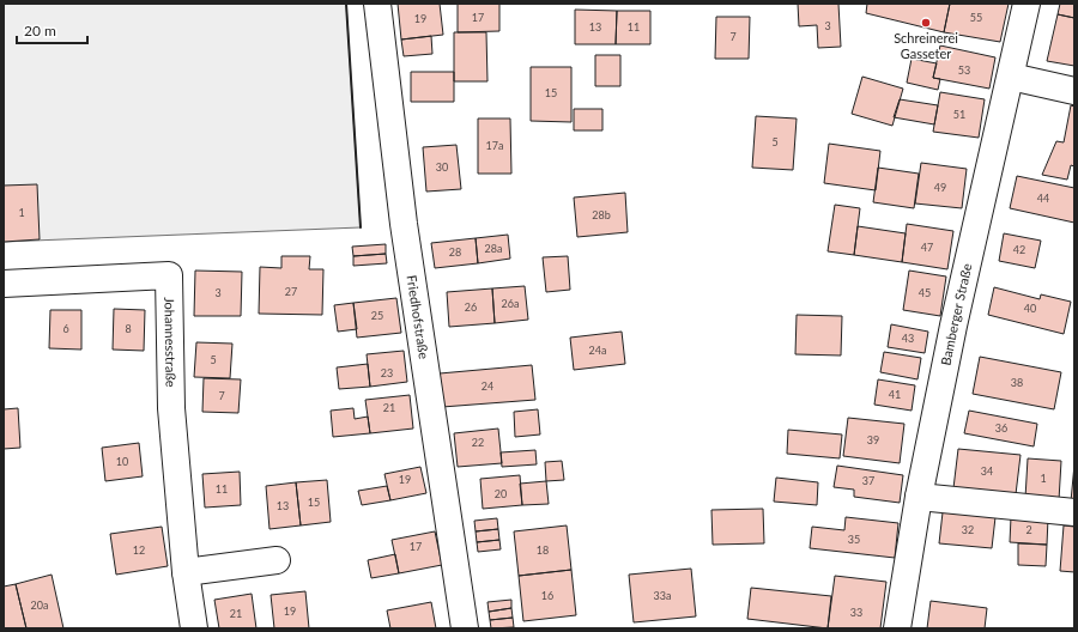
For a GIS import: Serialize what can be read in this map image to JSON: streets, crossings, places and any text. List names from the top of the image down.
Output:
{
  "streets": {
    "street": ["Bamberger Straße", "Friedhofstraße", "Johannesstraße"]
  },
  "places": ["Schreinerei Gasseter"],
  "house_numbers": [
    "17",
    "55",
    "19",
    "3",
    "13",
    "11",
    "7",
    "53",
    "15",
    "51",
    "5",
    "17a",
    "30",
    "49",
    "44",
    "1",
    "28b",
    "47",
    "28a",
    "42",
    "28",
    "27",
    "3",
    "45",
    "26a",
    "26",
    "40",
    "25",
    "6",
    "8",
    "43",
    "24a",
    "5",
    "23",
    "38",
    "24",
    "41",
    "7",
    "21",
    "36",
    "39",
    "22",
    "10",
    "34",
    "1",
    "19",
    "37",
    "11",
    "20",
    "15",
    "13",
    "32",
    "2",
    "35",
    "17",
    "12",
    "18",
    "16",
    "33a",
    "20a",
    "19",
    "33",
    "21"
  ],
  "scale_bar": "20 m"
}
